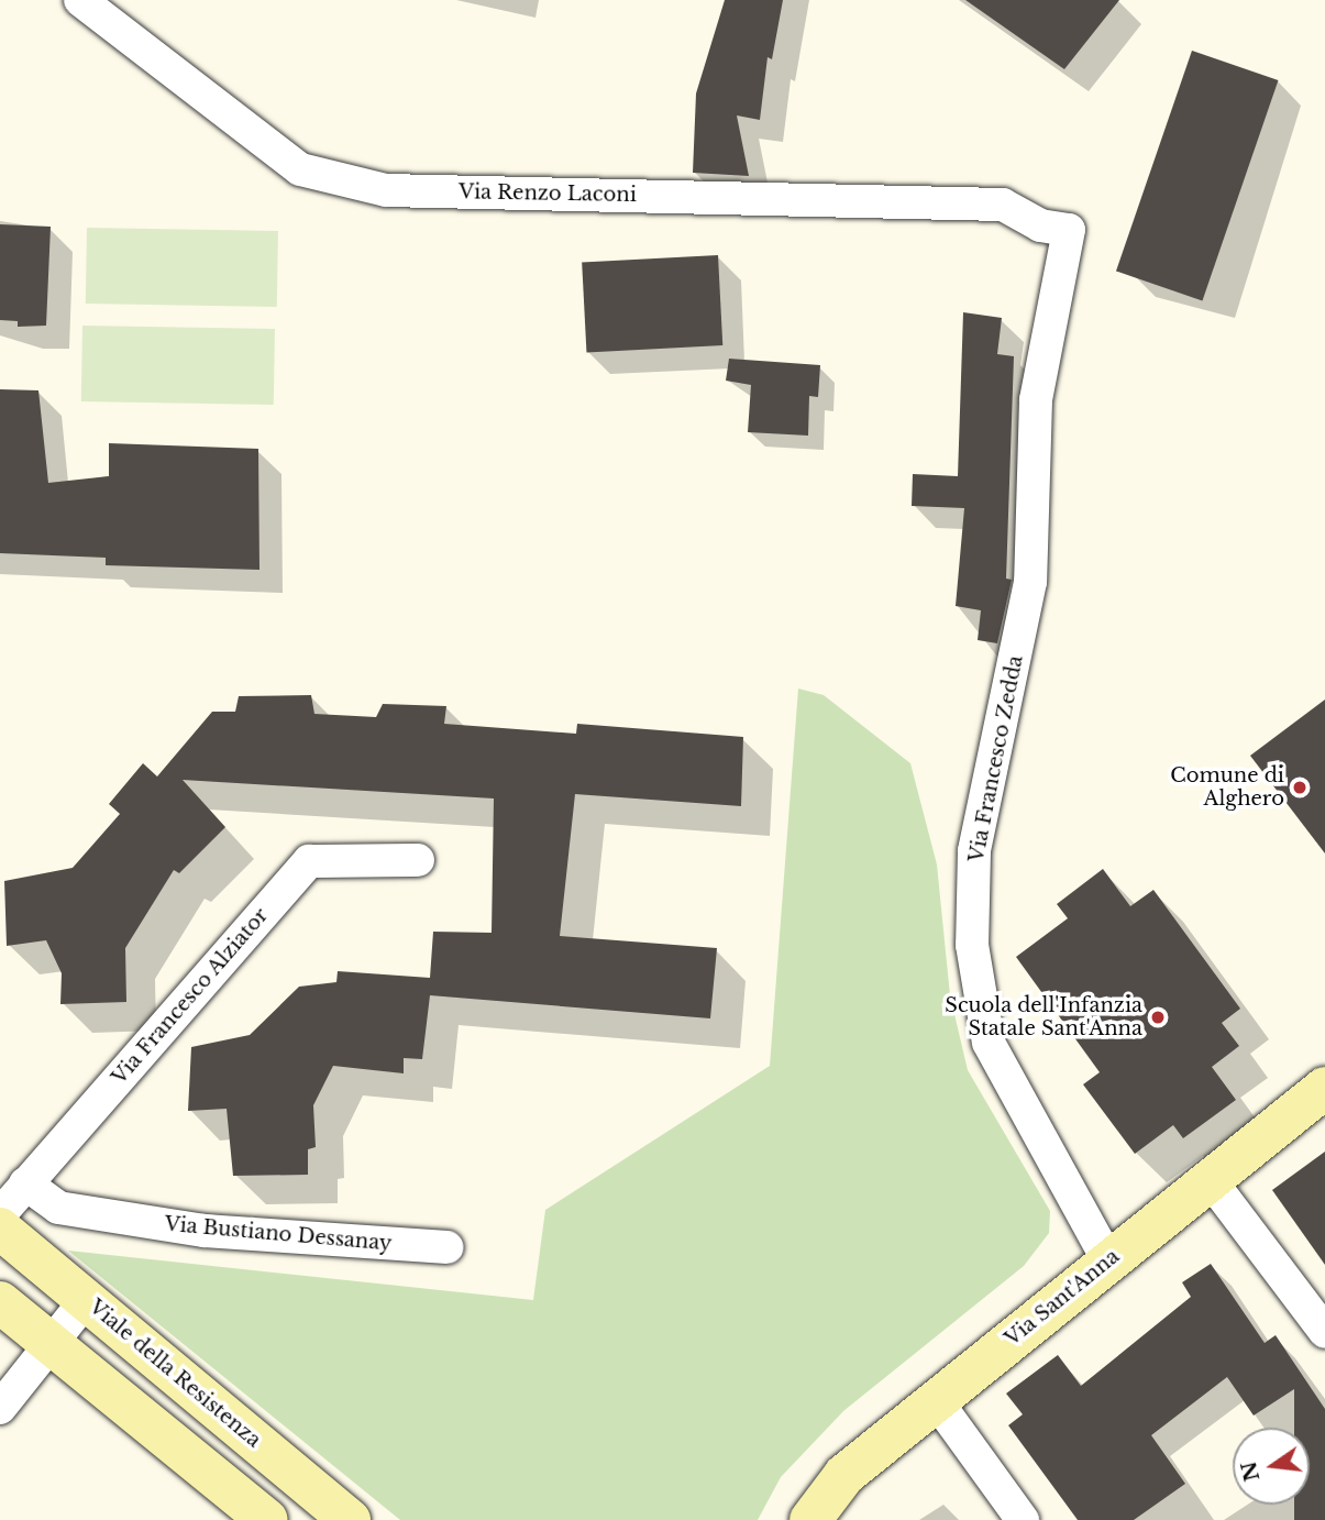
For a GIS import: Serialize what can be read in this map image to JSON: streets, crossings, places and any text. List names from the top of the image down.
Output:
{
  "streets": {
    "main road": ["Via Sant'Anna", "Viale della Resistenza"],
    "street": [
      "Via Renzo Laconi",
      "Via Francesco Zedda",
      "Via Francesco Alziator",
      "Via Bustiano Dessanay"
    ]
  },
  "crossings": [
    ["Via Renzo Laconi", "Via Francesco Zedda"],
    ["Via Francesco Zedda", "Via Sant'Anna"],
    ["Via Francesco Alziator", "Via Bustiano Dessanay"]
  ],
  "places": ["Comune di Alghero", "Scuola dell'Infanzia Statale Sant'Anna"],
  "north": "left"
}
